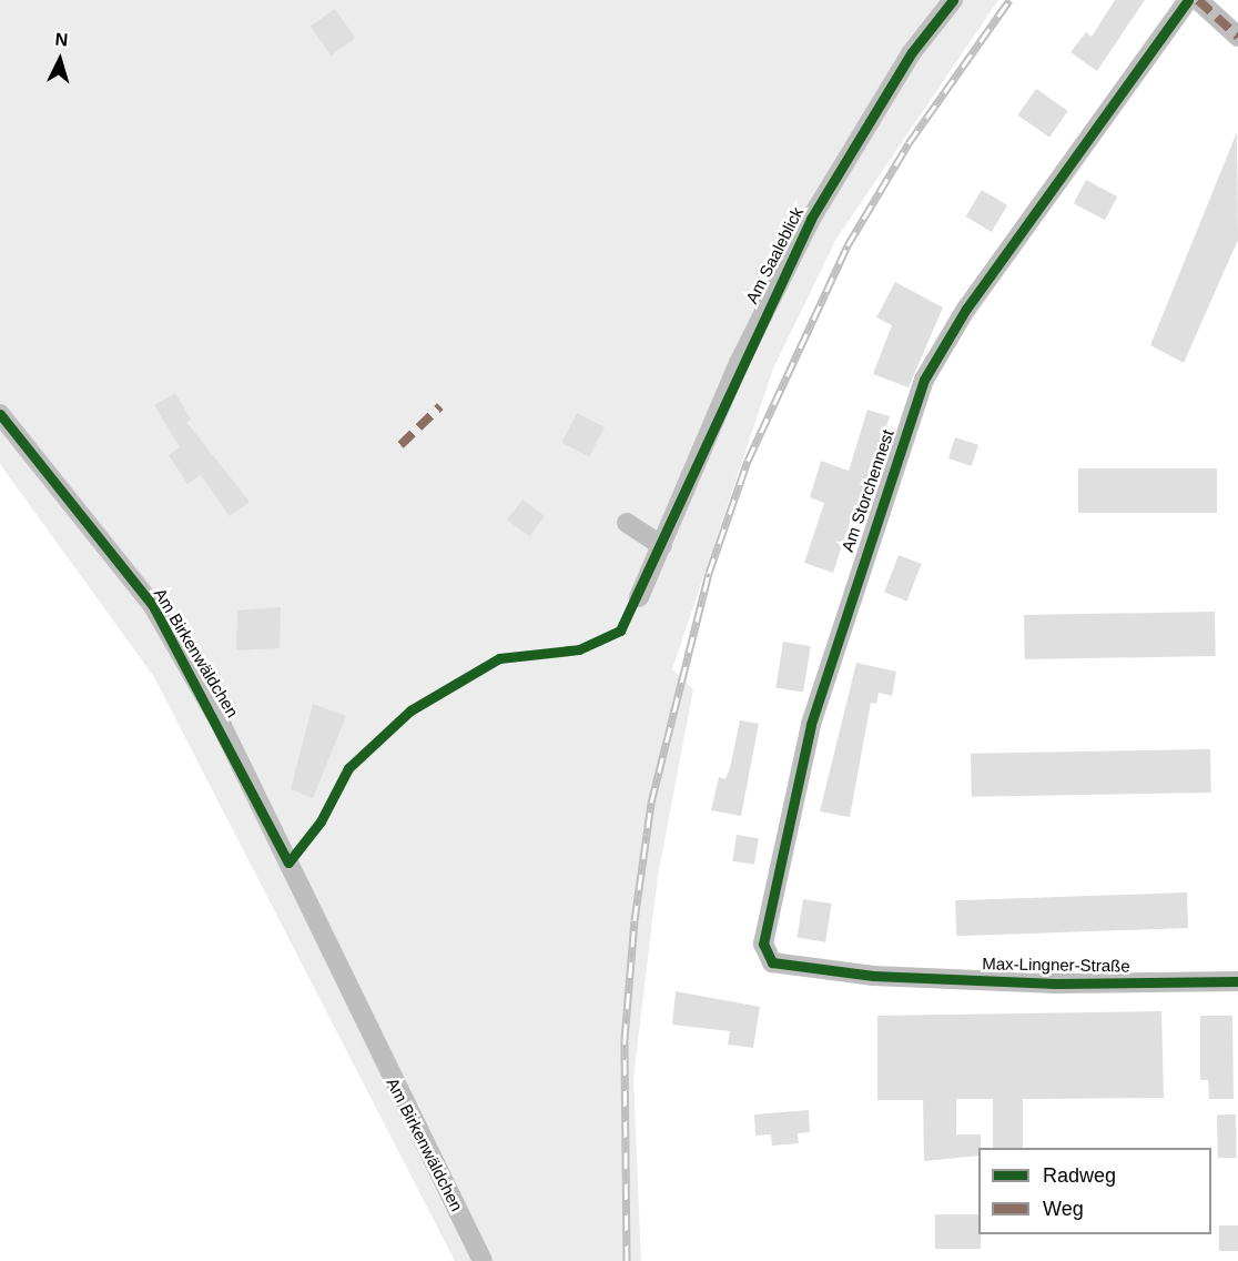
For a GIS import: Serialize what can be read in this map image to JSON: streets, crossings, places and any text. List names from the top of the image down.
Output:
{
  "streets": {
    "street": [
      "Am Saaleblick",
      "Am Storchennest",
      "Am Birkenwäldchen",
      "Max-Lingner-Straße"
    ]
  },
  "crossings": [
    ["Am Storchennest", "Max-Lingner-Straße"]
  ],
  "legend": ["Radweg", "Weg"],
  "north": "top"
}
